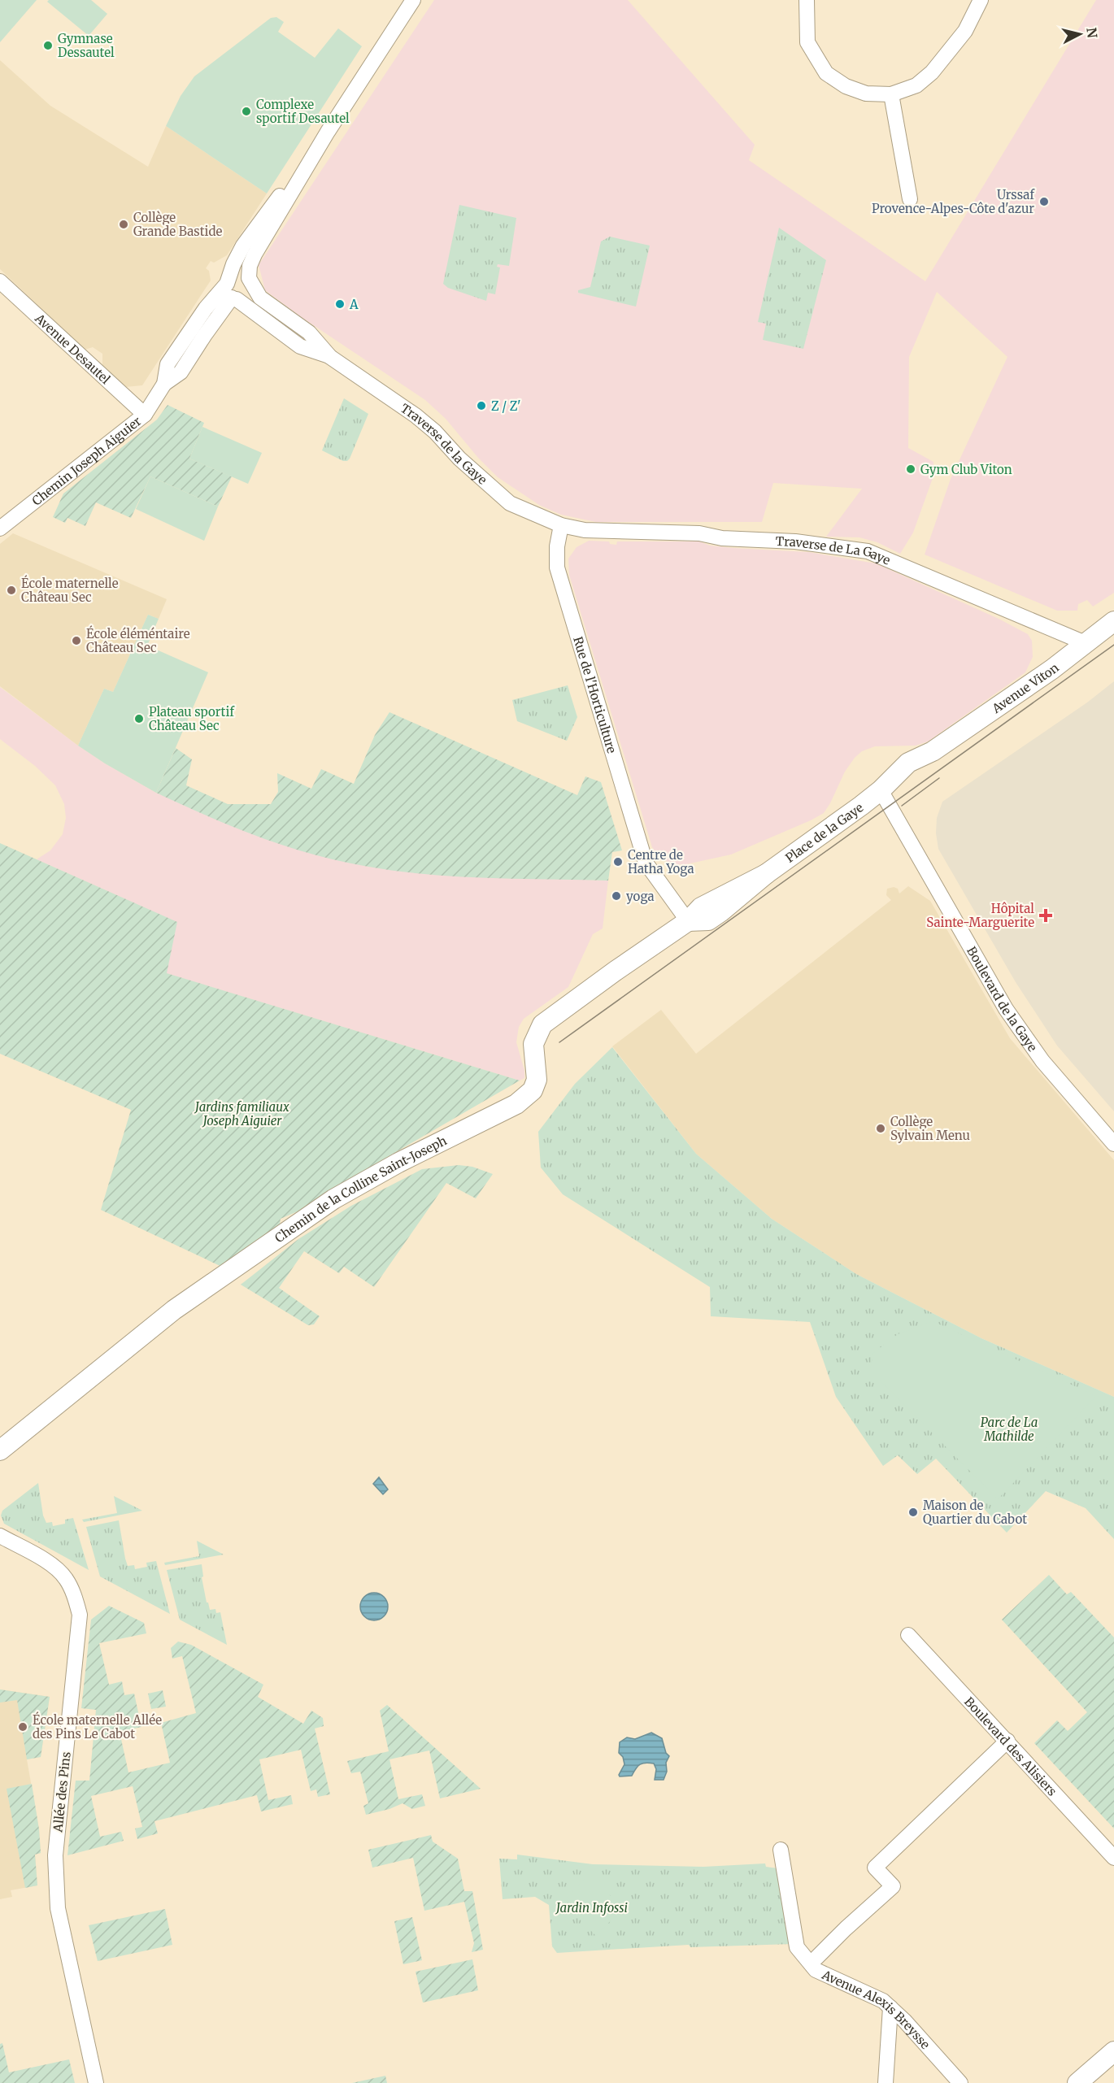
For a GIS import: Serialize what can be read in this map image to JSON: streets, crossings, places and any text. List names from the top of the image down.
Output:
{
  "streets": {
    "street": [
      "Avenue Desautel",
      "Traverse de la Gaye",
      "Chemin Joseph Aiguier",
      "Traverse de La Gaye",
      "Avenue Viton",
      "Rue de l'Horticulture",
      "Place de la Gaye",
      "Boulevard de la Gaye",
      "Chemin de la Colline Saint-Joseph",
      "Boulevard des Alisiers",
      "Allée des Pins",
      "Avenue Alexis Breysse"
    ]
  },
  "crossings": [
    ["Avenue Desautel", "Chemin Joseph Aiguier"],
    ["Traverse de la Gaye", "Chemin Joseph Aiguier"],
    ["Traverse de la Gaye", "Traverse de La Gaye"],
    ["Traverse de la Gaye", "Rue de l'Horticulture"],
    ["Traverse de La Gaye", "Avenue Viton"],
    ["Traverse de La Gaye", "Rue de l'Horticulture"],
    ["Avenue Viton", "Place de la Gaye"],
    ["Avenue Viton", "Boulevard de la Gaye"],
    ["Rue de l'Horticulture", "Place de la Gaye"],
    ["Rue de l'Horticulture", "Chemin de la Colline Saint-Joseph"],
    ["Place de la Gaye", "Boulevard de la Gaye"],
    ["Place de la Gaye", "Chemin de la Colline Saint-Joseph"]
  ],
  "parks": ["Jardins familiaux Joseph Aiguier", "Parc de La Mathilde", "Jardin Infossi"],
  "places": {
    "other": [
      "Gymnase Dessautel",
      "Complexe sportif Desautel",
      "Urssaf Provence-Alpes-Côte d'azur",
      "Collège Grande Bastide",
      "A",
      "Z / Z'",
      "Gym Club Viton",
      "École maternelle Château Sec",
      "École éléméntaire Château Sec",
      "Plateau sportif Château Sec",
      "Centre de Hatha Yoga",
      "yoga",
      "Collège Sylvain Menu",
      "Maison de Quartier du Cabot",
      "École maternelle Allée des Pins Le Cabot"
    ],
    "health": ["Hôpital Sainte-Marguerite"]
  },
  "north": "right"
}
